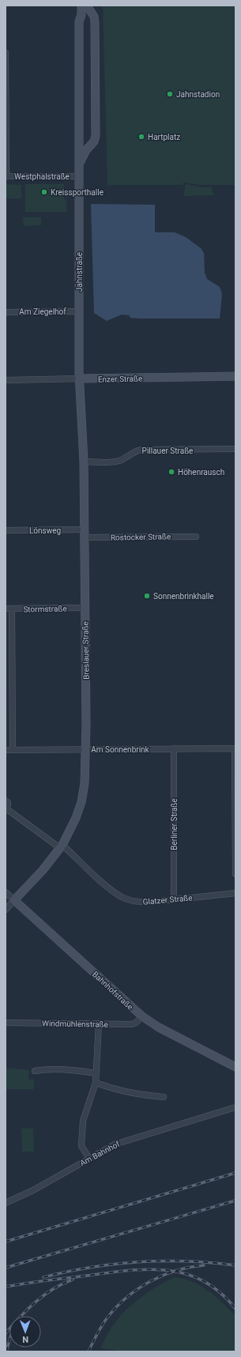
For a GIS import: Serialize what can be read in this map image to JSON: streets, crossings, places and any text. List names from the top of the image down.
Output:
{
  "streets": {
    "main road": [
      "Jahnstraße",
      "Enzer Straße",
      "Breslauer Straße",
      "Bahnhofstraße"
    ],
    "street": [
      "Westphalstraße",
      "Am Ziegelhof",
      "Pillauer Straße",
      "Lönsweg",
      "Rostocker Straße",
      "Stormstraße",
      "Am Sonnenbrink",
      "Berliner Straße",
      "Glatzer Straße",
      "Windmühlenstraße",
      "Am Bahnhof"
    ]
  },
  "crossings": [
    ["Westphalstraße", "Jahnstraße"],
    ["Jahnstraße", "Am Ziegelhof"],
    ["Jahnstraße", "Enzer Straße"],
    ["Jahnstraße", "Breslauer Straße"],
    ["Enzer Straße", "Breslauer Straße"],
    ["Pillauer Straße", "Breslauer Straße"],
    ["Lönsweg", "Rostocker Straße"],
    ["Lönsweg", "Breslauer Straße"],
    ["Rostocker Straße", "Breslauer Straße"],
    ["Stormstraße", "Breslauer Straße"],
    ["Breslauer Straße", "Am Sonnenbrink"],
    ["Breslauer Straße", "Glatzer Straße"],
    ["Breslauer Straße", "Bahnhofstraße"],
    ["Am Sonnenbrink", "Berliner Straße"],
    ["Berliner Straße", "Glatzer Straße"],
    ["Bahnhofstraße", "Windmühlenstraße"]
  ],
  "places": [
    "Jahnstadion",
    "Hartplatz",
    "Kreissporthalle",
    "Höhenrausch",
    "Sonnenbrinkhalle"
  ],
  "north": "bottom"
}
